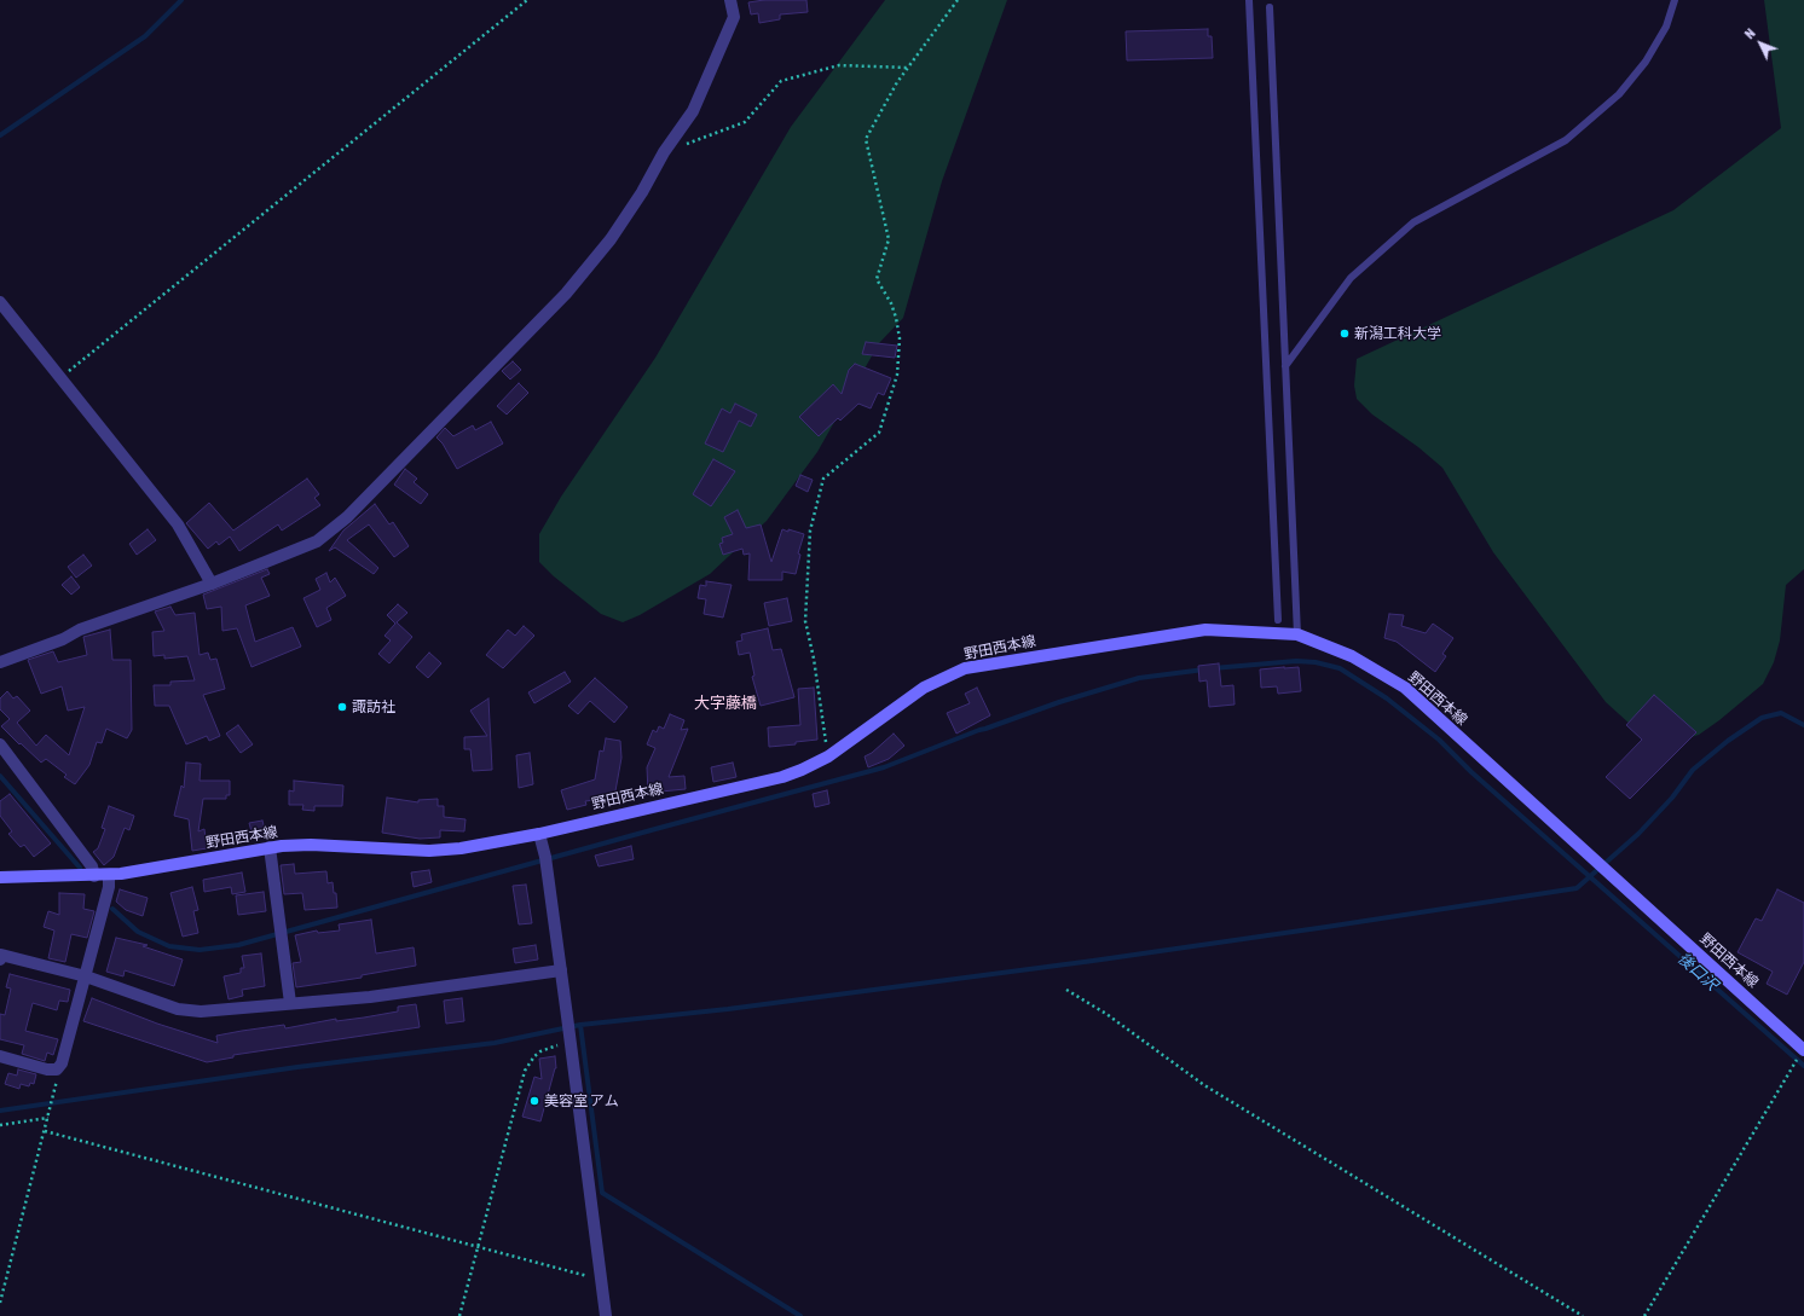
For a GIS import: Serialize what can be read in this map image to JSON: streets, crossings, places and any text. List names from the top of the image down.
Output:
{
  "streets": {
    "main road": ["野田西本線"]
  },
  "districts": ["大字藤橋"],
  "water": ["後口沢"],
  "places": ["新潟工科大学", "諏訪社", "美容室 アム"],
  "north": "top left"
}
